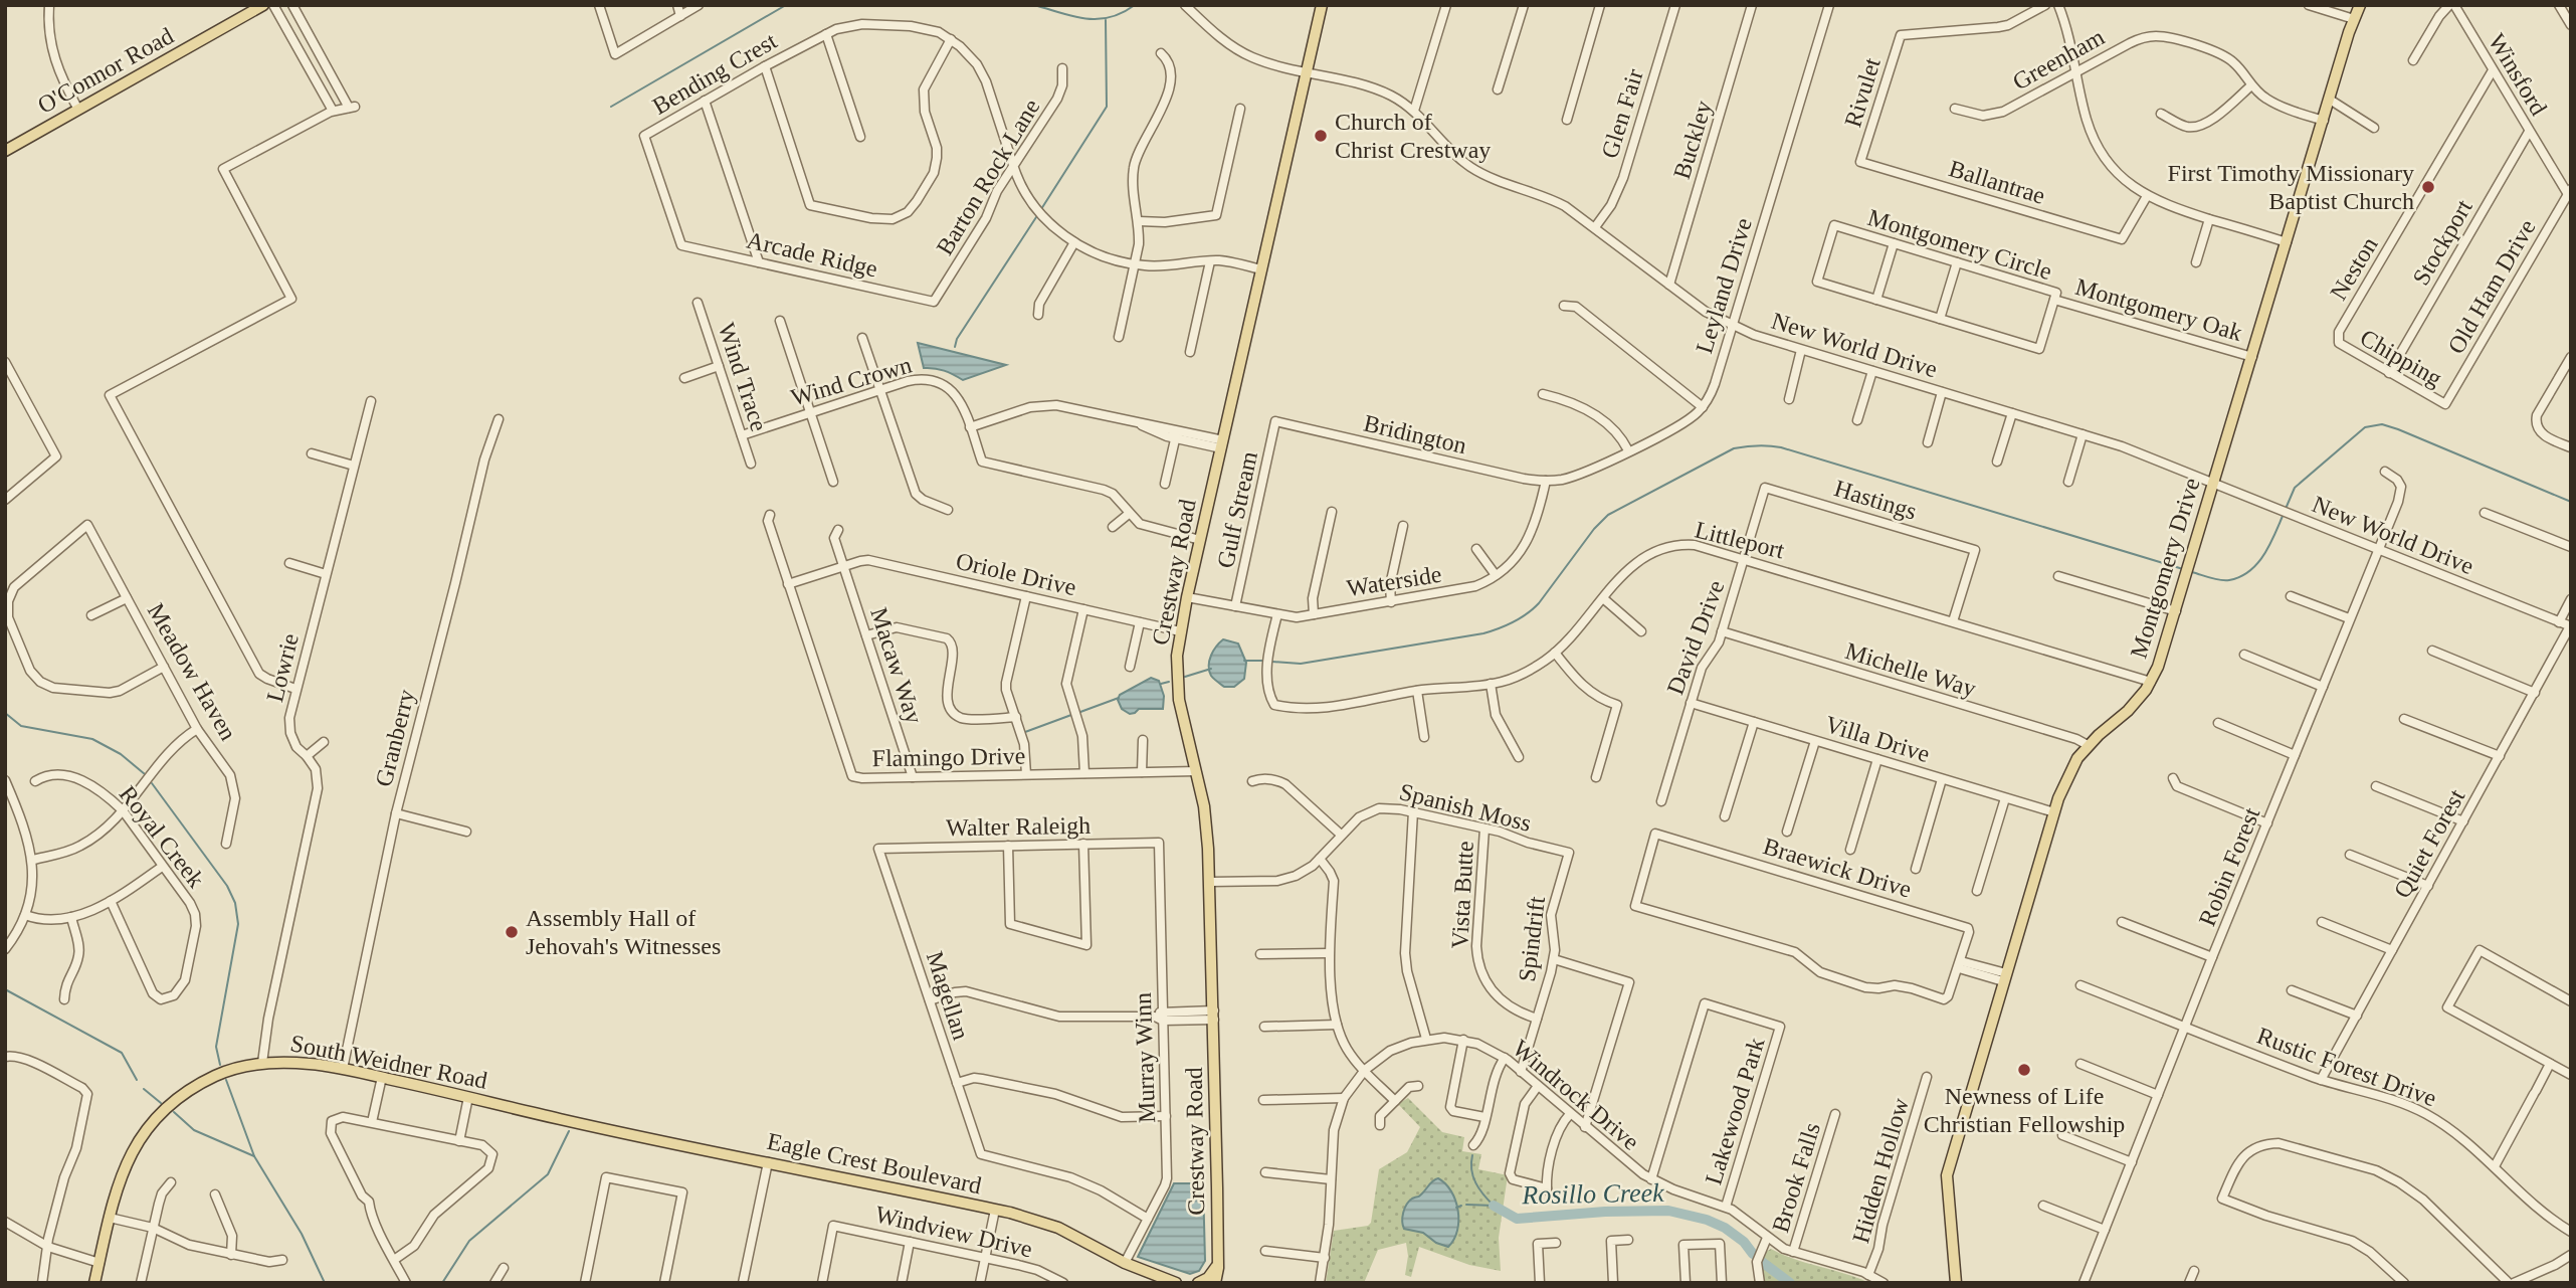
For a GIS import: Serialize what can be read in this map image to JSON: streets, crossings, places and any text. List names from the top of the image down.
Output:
{
  "streets": {
    "main road": [
      "O'Connor Road",
      "Montgomery Drive",
      "Crestway Road",
      "South Weidner Road",
      "Eagle Crest Boulevard"
    ],
    "street": [
      "Greenham",
      "Bending Crest",
      "Winsford",
      "Rivulet",
      "Glen Fair",
      "Buckley",
      "Barton Rock Lane",
      "Ballantrae",
      "Stockport",
      "Montgomery Circle",
      "Arcade Ridge",
      "Neston",
      "Leyland Drive",
      "Old Ham Drive",
      "Montgomery Oak",
      "New World Drive",
      "Chipping",
      "Wind Trace",
      "Wind Crown",
      "Bridington",
      "Hastings",
      "Gulf Stream",
      "Littleport",
      "Oriole Drive",
      "Waterside",
      "David Drive",
      "Macaw Way",
      "Lowrie",
      "Michelle Way",
      "Meadow Haven",
      "Granberry",
      "Villa Drive",
      "Flamingo Drive",
      "Spanish Moss",
      "Walter Raleigh",
      "Royal Creek",
      "Quiet Forest",
      "Robin Forest",
      "Braewick Drive",
      "Vista Butte",
      "Spindrift",
      "Magellan",
      "Murray Winn",
      "Rustic Forest Drive",
      "Windrock Drive",
      "Lakewood Park",
      "Hidden Hollow",
      "Brook Falls",
      "Windview Drive"
    ]
  },
  "crossings": [
    ["Greenham", "Montgomery Drive"],
    ["Bending Crest", "Barton Rock Lane"],
    ["Bending Crest", "Arcade Ridge"],
    ["Bending Crest", "Crestway Road"],
    ["Winsford", "Stockport"],
    ["Winsford", "Neston"],
    ["Winsford", "Old Ham Drive"],
    ["Rivulet", "Ballantrae"],
    ["Glen Fair", "New World Drive"],
    ["Buckley", "New World Drive"],
    ["Barton Rock Lane", "Arcade Ridge"],
    ["Stockport", "Chipping"],
    ["Montgomery Circle", "Montgomery Oak"],
    ["Neston", "Chipping"],
    ["Leyland Drive", "New World Drive"],
    ["Leyland Drive", "Bridington"],
    ["Leyland Drive", "Waterside"],
    ["Old Ham Drive", "Chipping"],
    ["Montgomery Oak", "Montgomery Drive"],
    ["New World Drive", "Montgomery Drive"],
    ["New World Drive", "Crestway Road"],
    ["New World Drive", "Quiet Forest"],
    ["New World Drive", "Robin Forest"],
    ["Wind Trace", "Wind Crown"],
    ["Wind Crown", "Crestway Road"],
    ["Bridington", "Gulf Stream"],
    ["Bridington", "Waterside"],
    ["Hastings", "Littleport"],
    ["Hastings", "David Drive"],
    ["Gulf Stream", "Waterside"],
    ["Littleport", "Montgomery Drive"],
    ["Littleport", "Waterside"],
    ["Littleport", "David Drive"],
    ["Montgomery Drive", "Michelle Way"],
    ["Montgomery Drive", "Villa Drive"],
    ["Crestway Road", "Oriole Drive"],
    ["Crestway Road", "Waterside"],
    ["Crestway Road", "Flamingo Drive"],
    ["Crestway Road", "Spanish Moss"],
    ["Oriole Drive", "Macaw Way"],
    ["Oriole Drive", "Flamingo Drive"],
    ["David Drive", "Michelle Way"],
    ["David Drive", "Villa Drive"],
    ["Macaw Way", "Flamingo Drive"],
    ["Lowrie", "South Weidner Road"],
    ["Granberry", "South Weidner Road"],
    ["Spanish Moss", "Vista Butte"],
    ["Spanish Moss", "Spindrift"],
    ["Walter Raleigh", "Magellan"],
    ["Walter Raleigh", "Murray Winn"],
    ["Quiet Forest", "Rustic Forest Drive"],
    ["Robin Forest", "Rustic Forest Drive"],
    ["Vista Butte", "Spindrift"],
    ["Spindrift", "Windrock Drive"],
    ["Magellan", "Murray Winn"],
    ["Murray Winn", "Eagle Crest Boulevard"],
    ["South Weidner Road", "Eagle Crest Boulevard"],
    ["Windrock Drive", "Lakewood Park"],
    ["Windrock Drive", "Hidden Hollow"],
    ["Windrock Drive", "Brook Falls"]
  ],
  "water": ["Rosillo Creek"],
  "places": [
    "Church of Christ Crestway",
    "First Timothy Missionary Baptist Church",
    "Assembly Hall of Jehovah's Witnesses",
    "Newness of Life Christian Fellowship"
  ]
}
